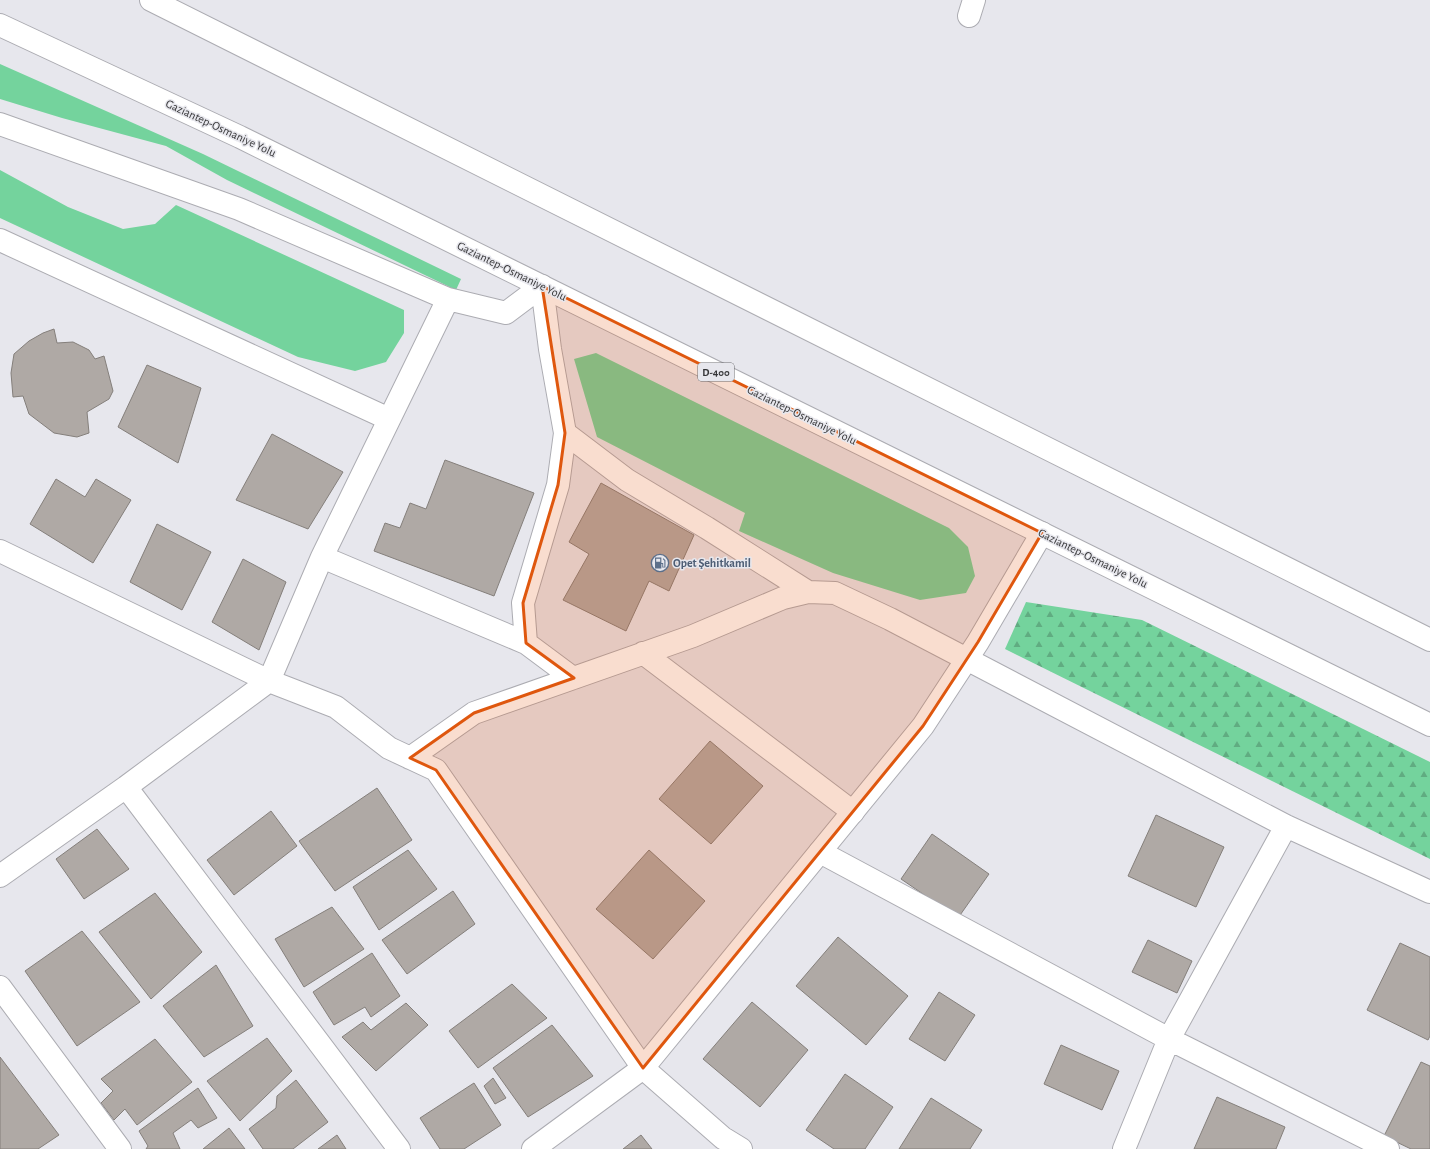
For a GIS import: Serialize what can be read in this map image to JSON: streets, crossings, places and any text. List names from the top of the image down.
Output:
{
  "streets": {
    "main road": ["Gaziantep-Osmaniye Yolu", "D-400"]
  },
  "places": {
    "fuel station": ["Opet Şehitkamil"]
  }
}
